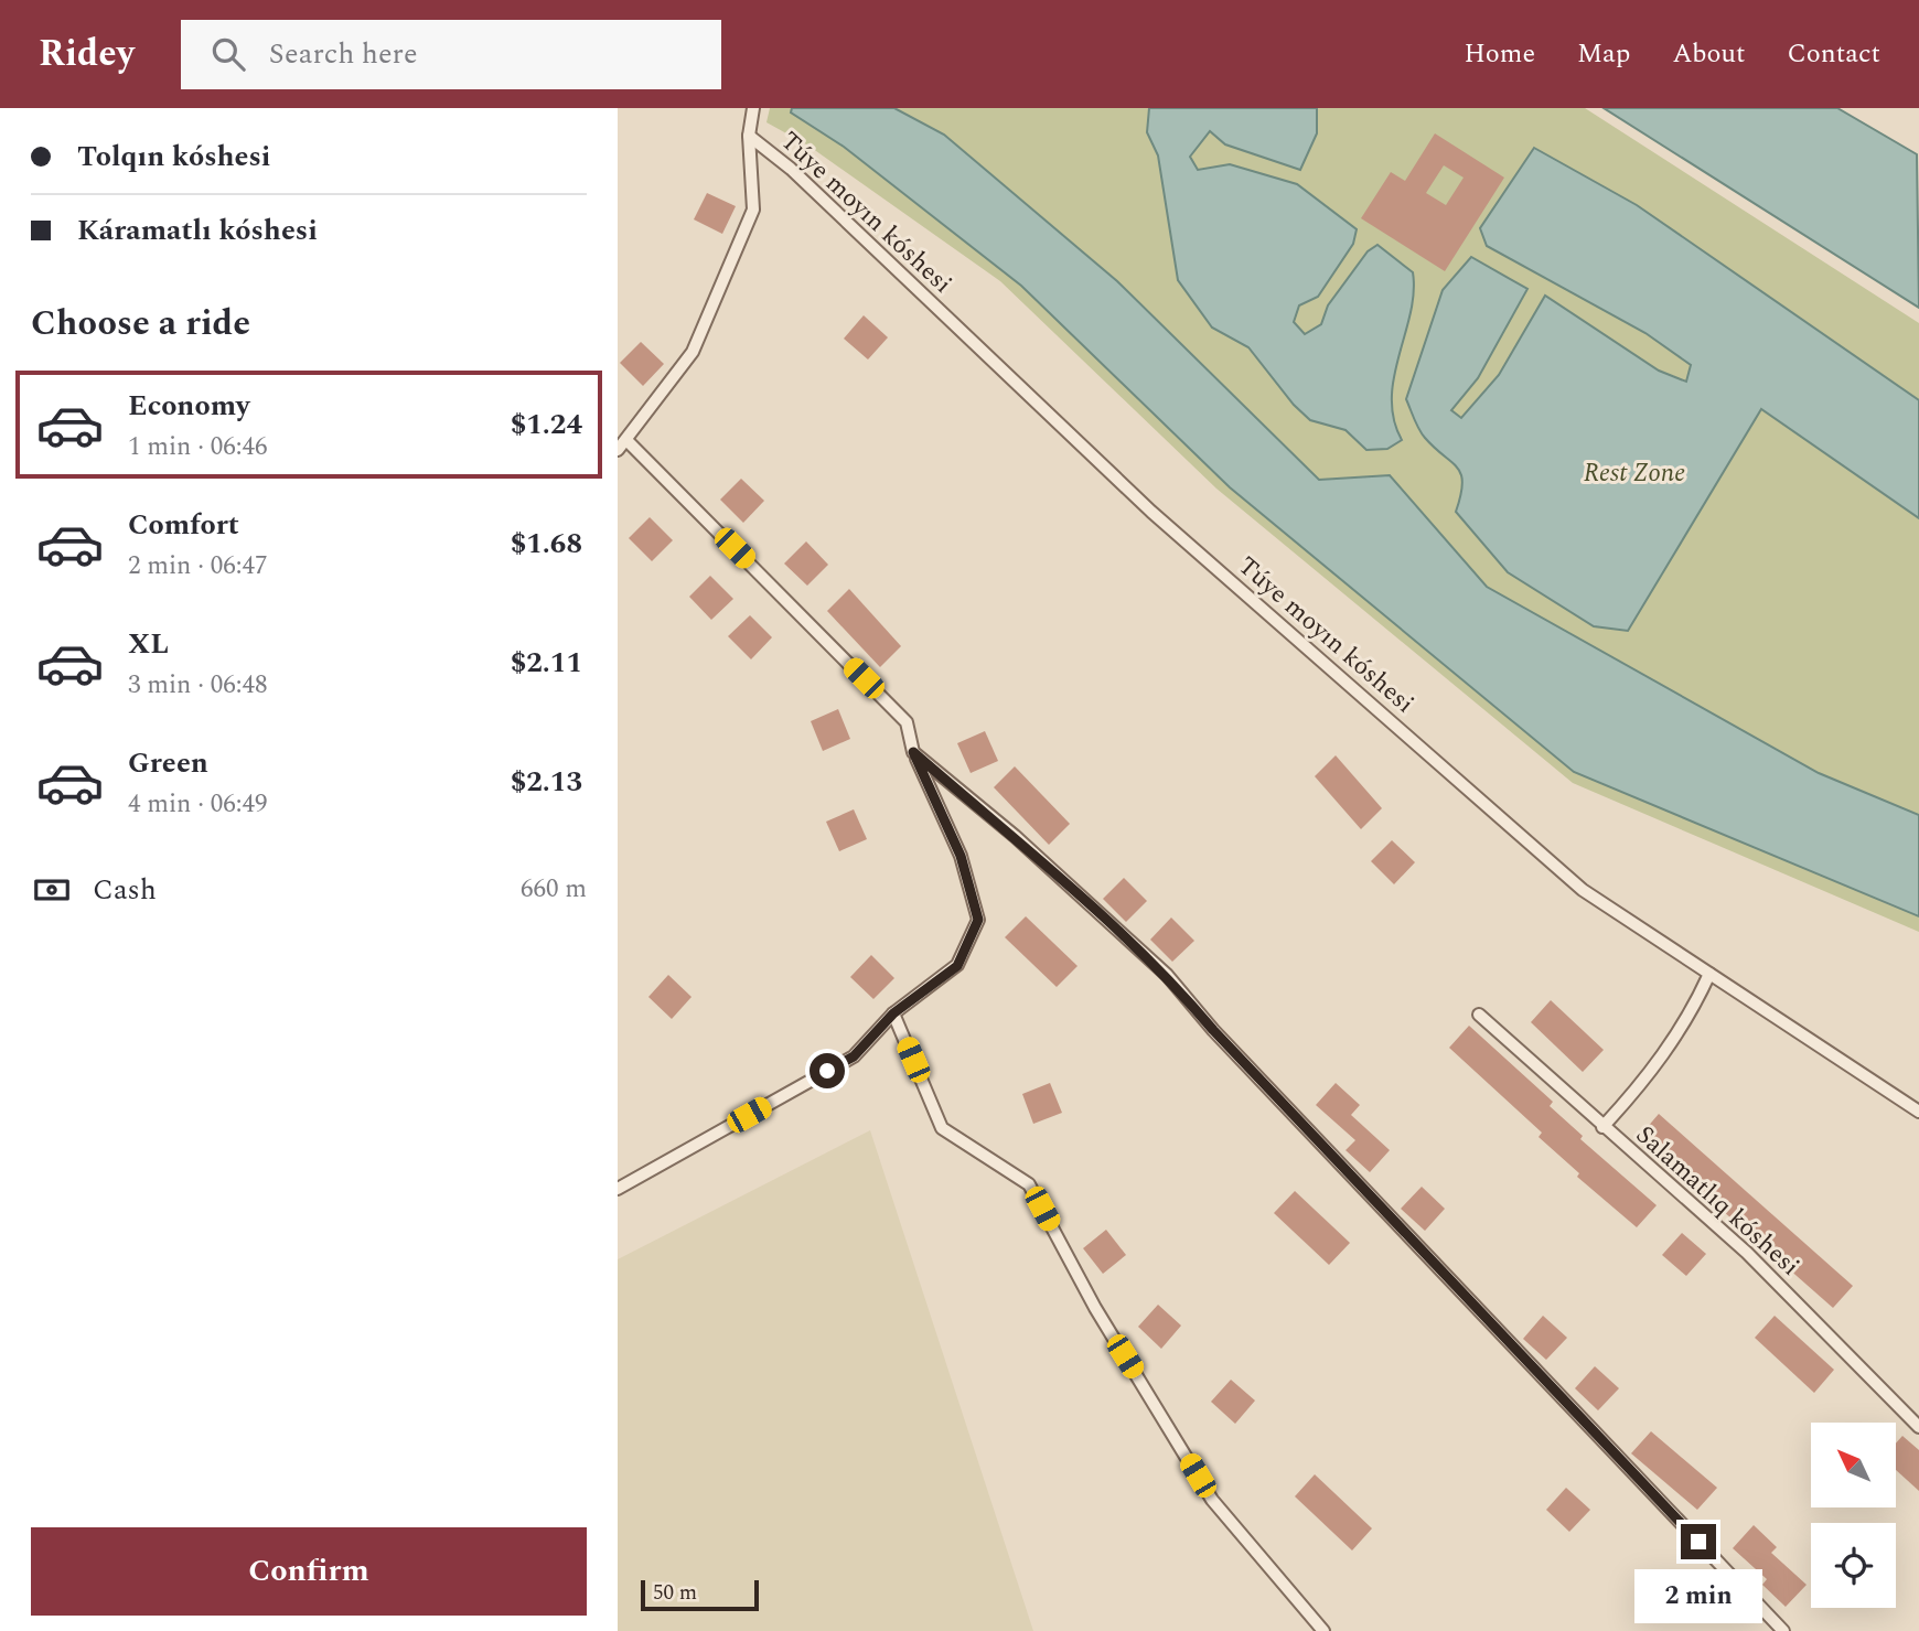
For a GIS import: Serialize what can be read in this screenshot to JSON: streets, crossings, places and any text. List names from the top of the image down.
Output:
{
  "streets": {
    "street": ["Túye moyın kóshesi", "Salamatlıq kóshesi"]
  },
  "parks": ["Rest Zone"],
  "scale_bar": "50 m",
  "north": "top left",
  "page": {
    "header": "Ridey",
    "search": "Search here",
    "nav": [
      "Home",
      "Map",
      "About",
      "Contact"
    ],
    "banner": ["Tolqın kóshesi", "Káramatlı kóshesi"],
    "heading": "Choose a ride",
    "list": [
      {
        "name": "Economy",
        "note": "1 min · 06:46",
        "value": "$1.24"
      },
      {
        "name": "Comfort",
        "note": "2 min · 06:47",
        "value": "$1.68"
      },
      {
        "name": "XL",
        "note": "3 min · 06:48",
        "value": "$2.11"
      },
      {
        "name": "Green",
        "note": "4 min · 06:49",
        "value": "$2.13"
      }
    ],
    "pay": ["Cash", "660 m"],
    "buttons": "Confirm",
    "bubble": "2 min",
    "scale": "50 m"
  }
}
